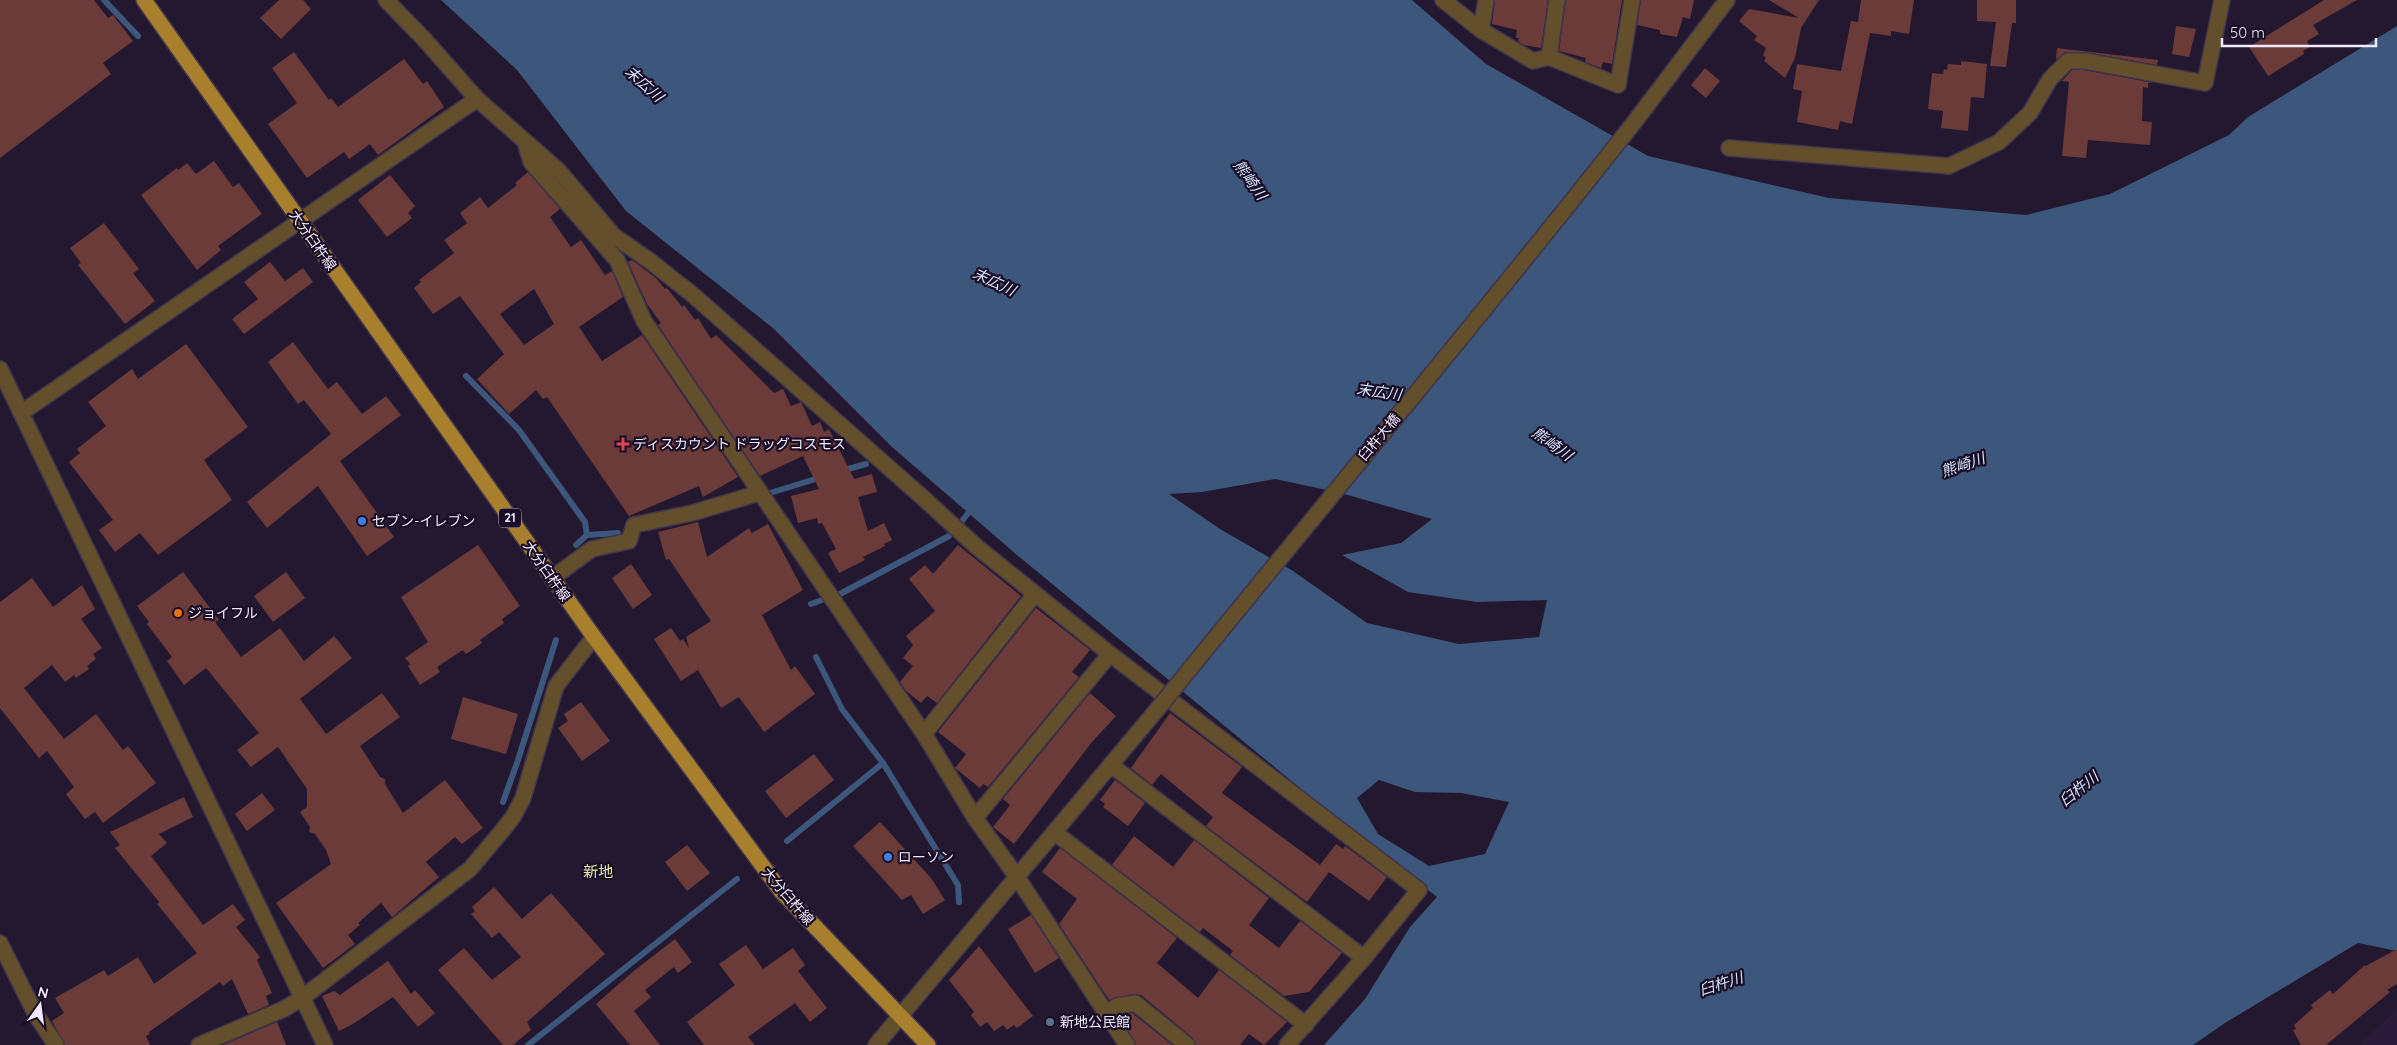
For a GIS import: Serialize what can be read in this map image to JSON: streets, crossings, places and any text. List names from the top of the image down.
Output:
{
  "streets": {
    "main road": ["大分臼杵線", "21"],
    "street": ["臼杵大橋"]
  },
  "crossings": [
    ["大分臼杵線", "臼杵大橋"]
  ],
  "districts": ["新地"],
  "water": ["末広川", "熊崎川", "臼杵川"],
  "places": {
    "health": ["ディスカウント ドラッグコスモス"],
    "other": [
      "セブン-イレブン",
      "ジョイフル",
      "ローソン",
      "新地公民館"
    ]
  },
  "scale_bar": "50 m",
  "north": "top"
}
